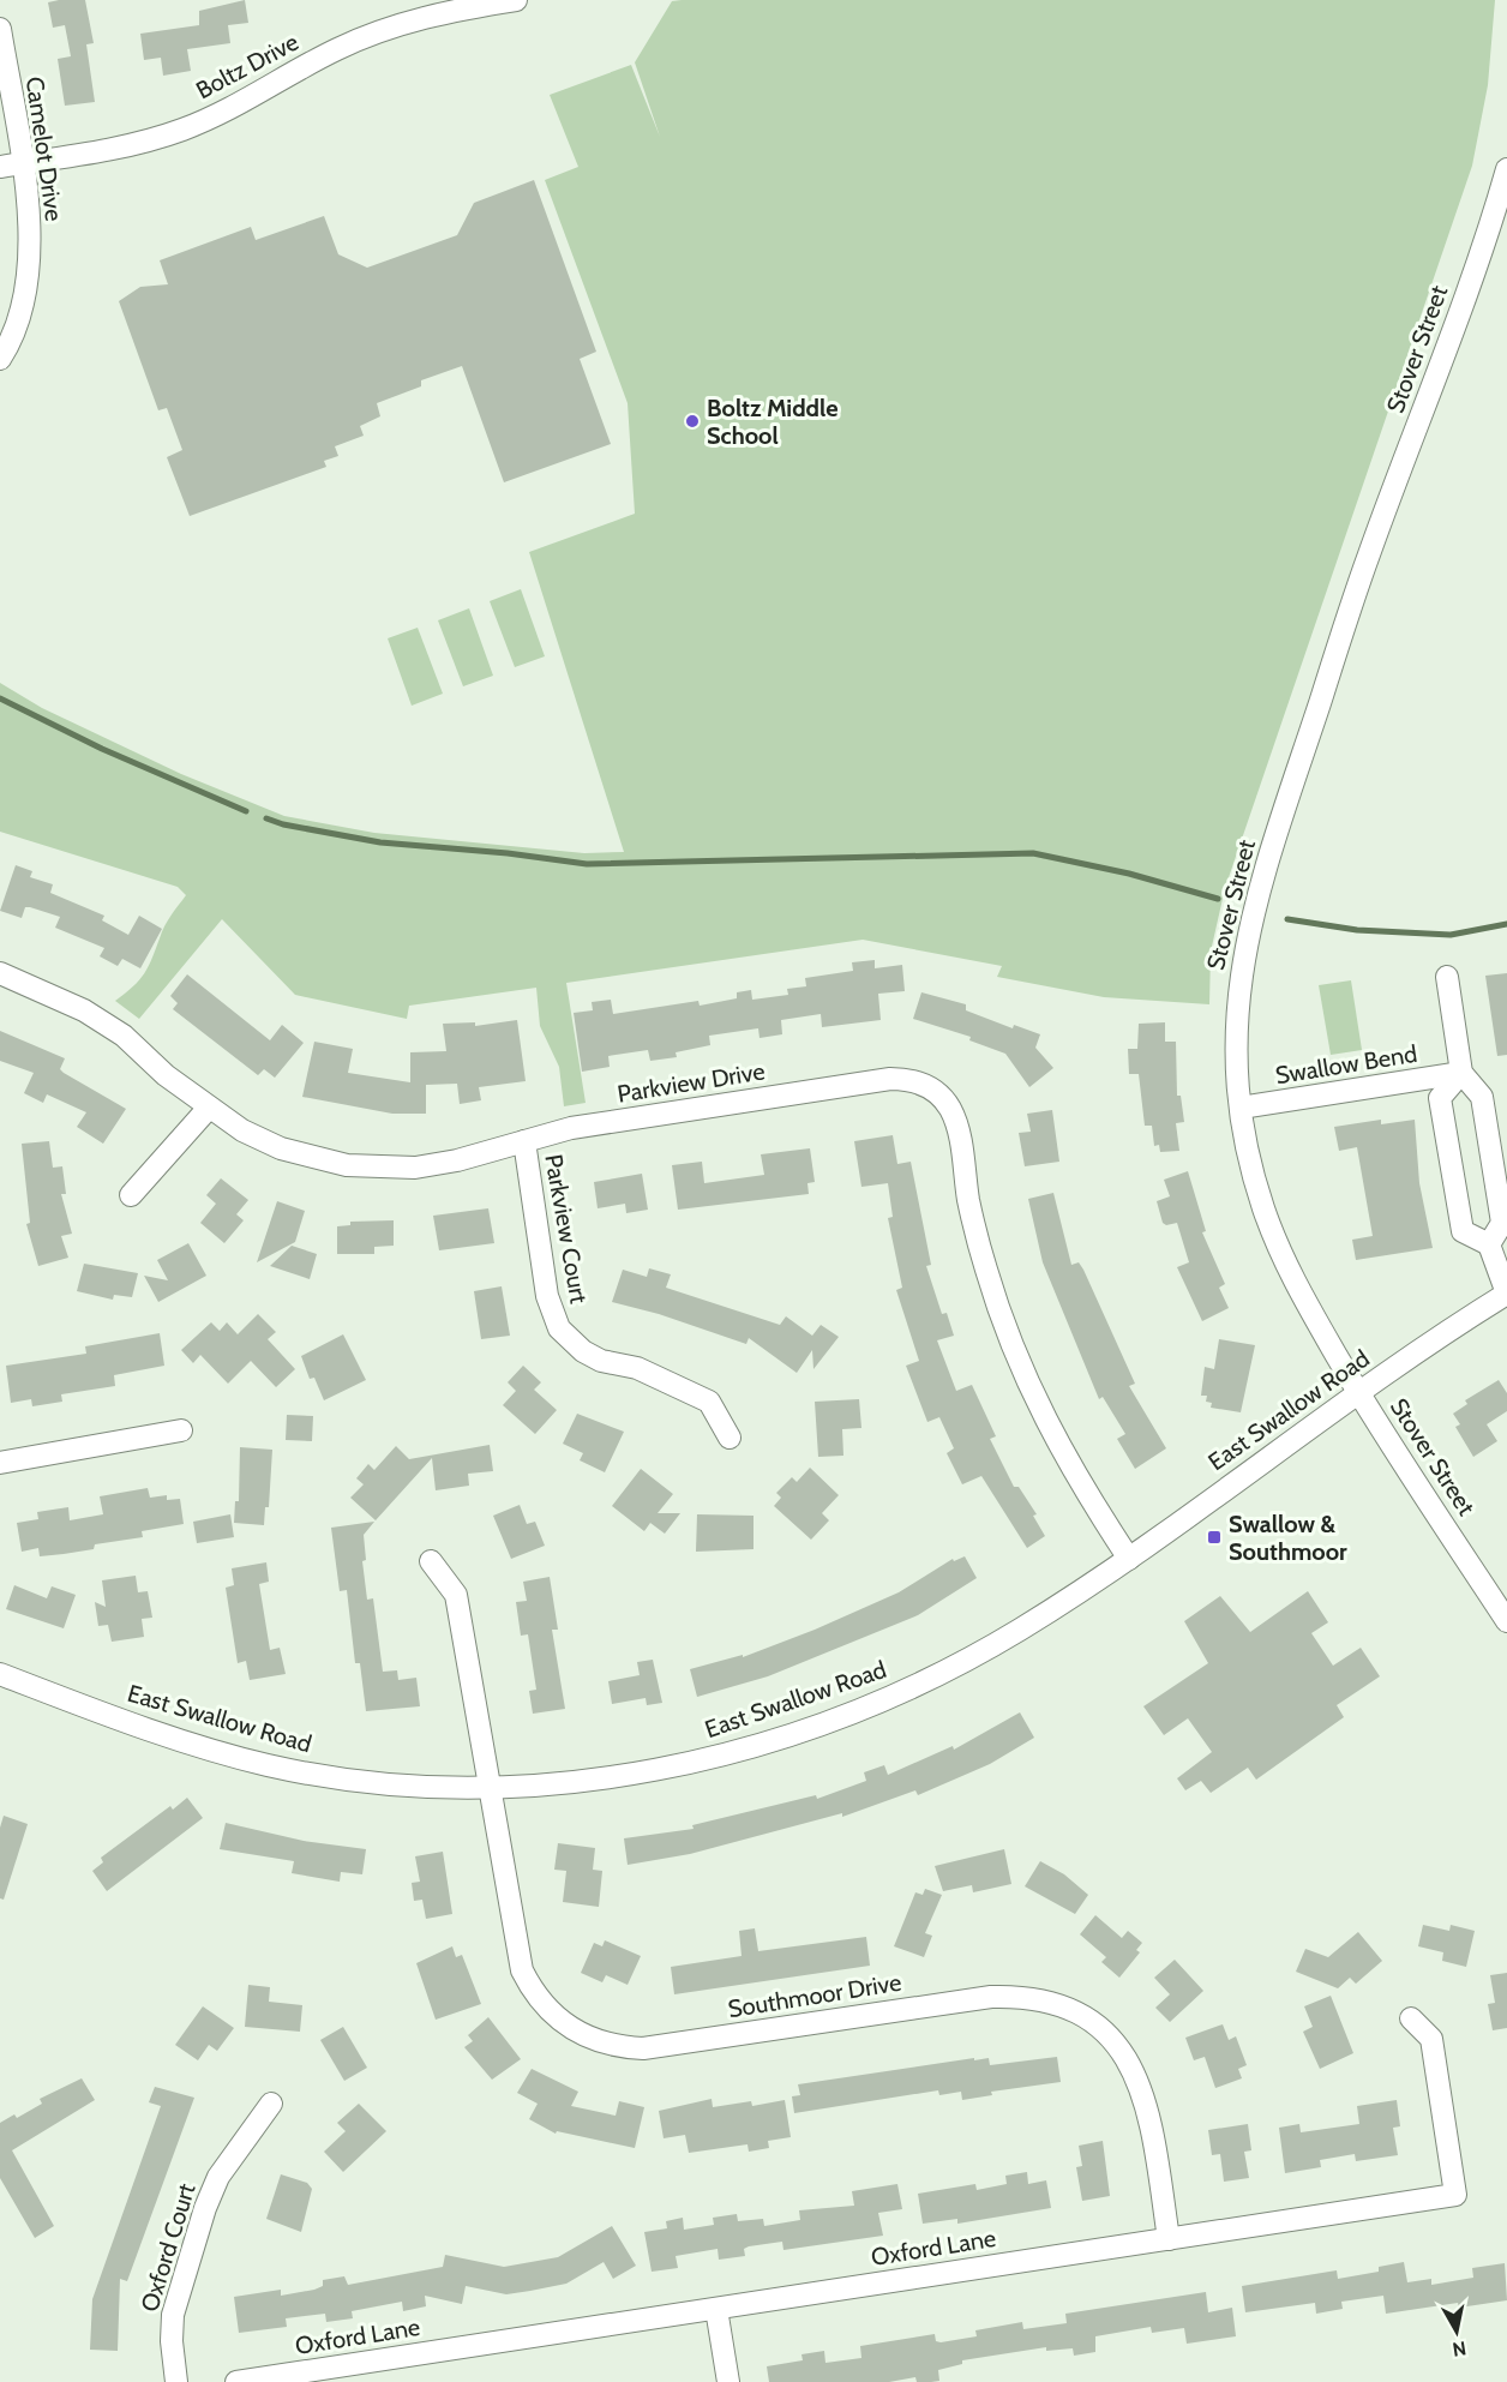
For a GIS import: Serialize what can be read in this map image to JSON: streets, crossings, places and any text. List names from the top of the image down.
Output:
{
  "streets": {
    "street": [
      "Boltz Drive",
      "Camelot Drive",
      "Stover Street",
      "Swallow Bend",
      "Parkview Drive",
      "Parkview Court",
      "East Swallow Road",
      "Southmoor Drive",
      "Oxford Court",
      "Oxford Lane"
    ]
  },
  "crossings": [
    ["Boltz Drive", "Camelot Drive"],
    ["Stover Street", "Swallow Bend"],
    ["Stover Street", "East Swallow Road"],
    ["Parkview Drive", "Parkview Court"],
    ["Parkview Drive", "East Swallow Road"],
    ["East Swallow Road", "Southmoor Drive"],
    ["Southmoor Drive", "Oxford Lane"]
  ],
  "places": {
    "other": ["Boltz Middle School"],
    "transit": ["Swallow & Southmoor"]
  },
  "north": "bottom"
}
